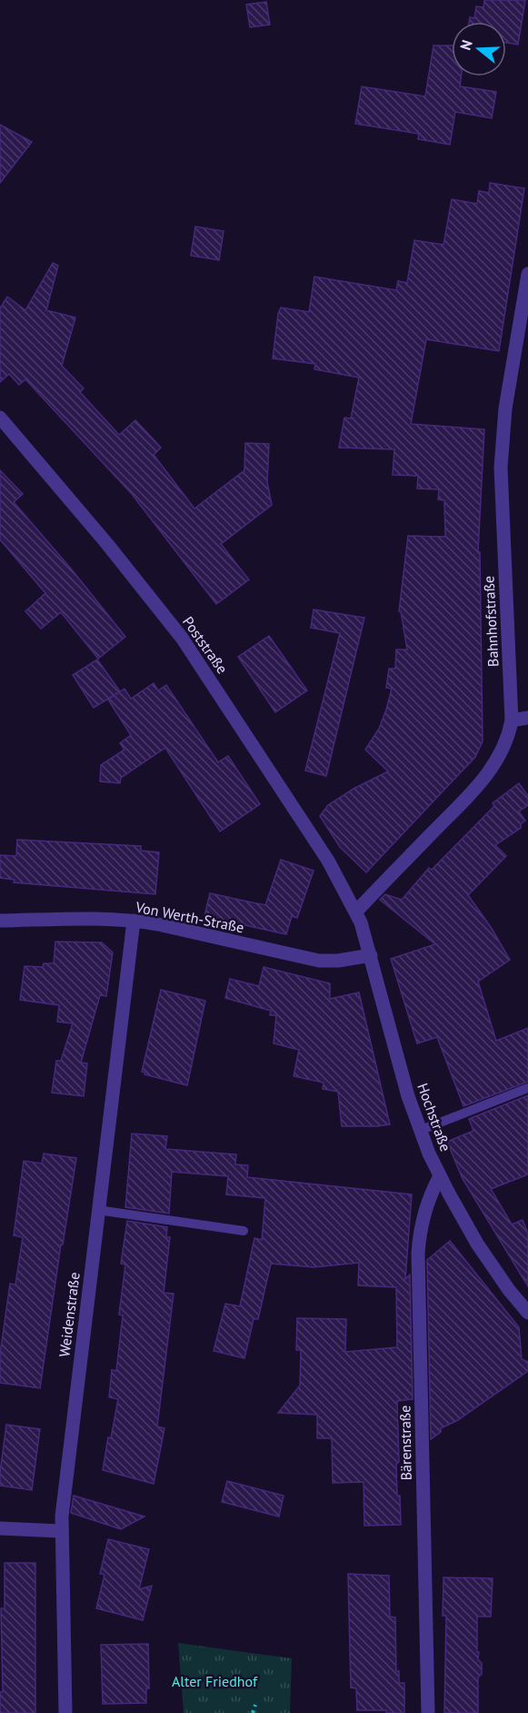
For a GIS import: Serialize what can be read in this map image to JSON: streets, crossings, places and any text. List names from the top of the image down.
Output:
{
  "streets": {
    "street": [
      "Bahnhofstraße",
      "Poststraße",
      "Von Werth-Straße",
      "Hochstraße",
      "Weidenstraße",
      "Bärenstraße"
    ]
  },
  "crossings": [
    ["Bahnhofstraße", "Poststraße"],
    ["Bahnhofstraße", "Hochstraße"],
    ["Poststraße", "Hochstraße"],
    ["Von Werth-Straße", "Hochstraße"],
    ["Von Werth-Straße", "Weidenstraße"],
    ["Hochstraße", "Bärenstraße"]
  ],
  "parks": ["Alter Friedhof"],
  "north": "left"
}
